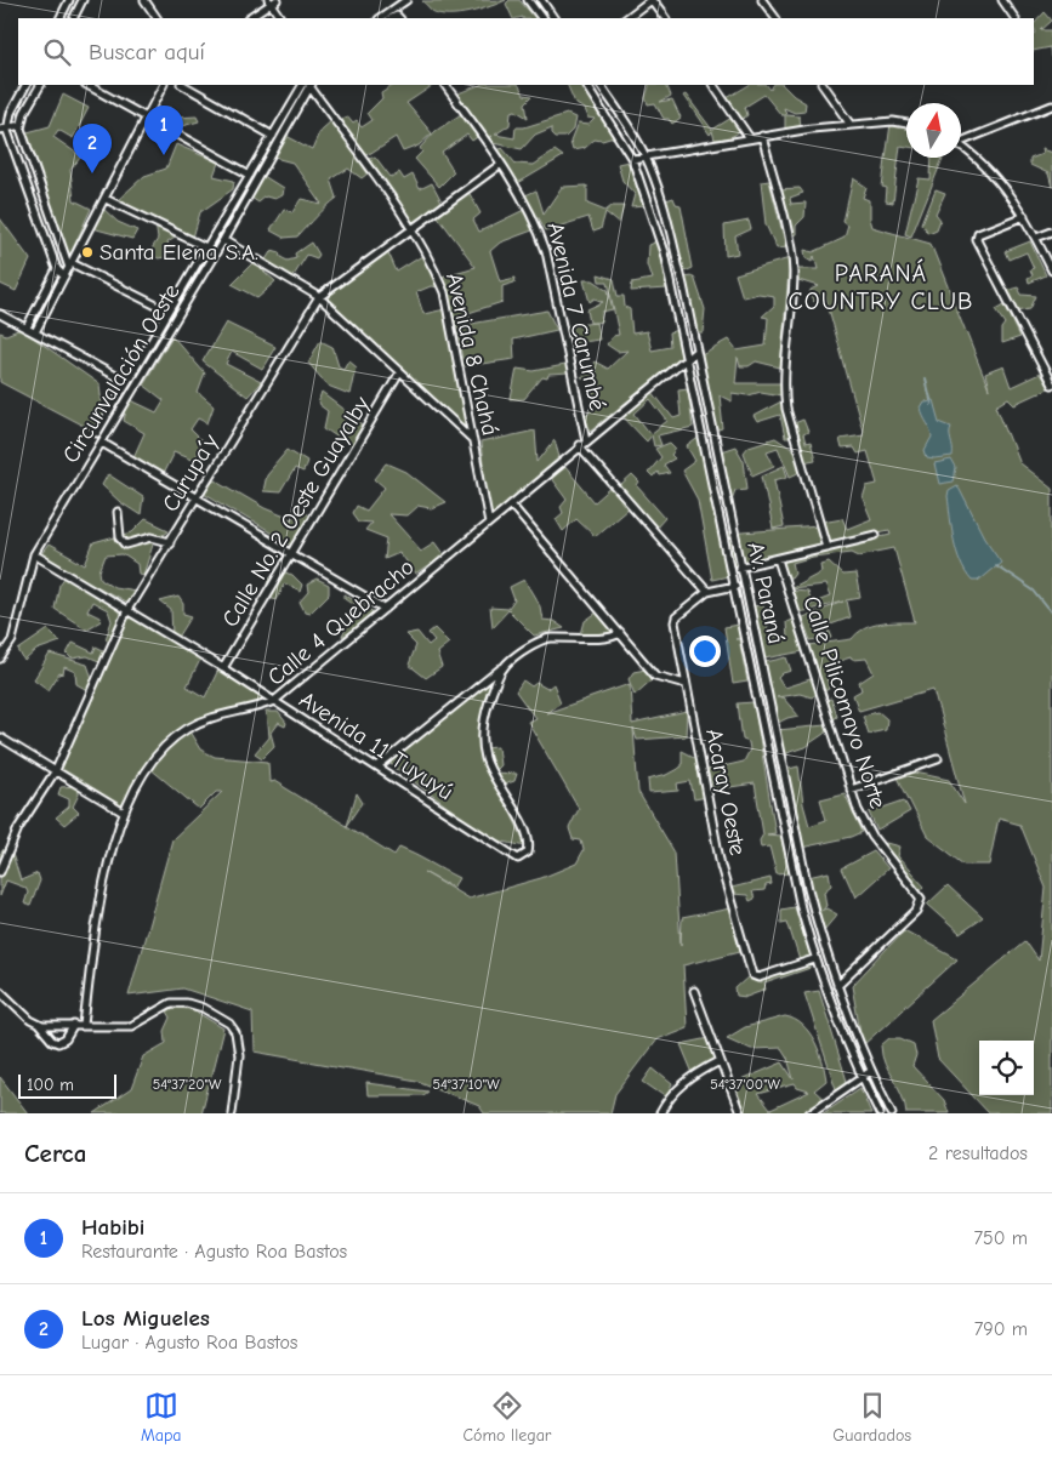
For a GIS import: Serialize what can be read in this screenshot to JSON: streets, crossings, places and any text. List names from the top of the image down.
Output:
{
  "streets": {
    "street": [
      "Avenida 7 Carumbé",
      "Avenida 8 Chahá",
      "Circunvalación Oeste",
      "Curupa´y",
      "Calle No. 2 Oeste Guayalby",
      "Av. Paraná",
      "Calle 4 Quebracho",
      "Calle Pilicomayo Norte",
      "Avenida 11 Tuyuyú",
      "Acaray Oeste"
    ]
  },
  "crossings": [
    ["Avenida 7 Carumbé", "Curupa´y"],
    ["Avenida 7 Carumbé", "Calle 4 Quebracho"],
    ["Avenida 7 Carumbé", "Acaray Oeste"],
    ["Avenida 8 Chahá", "Circunvalación Oeste"],
    ["Avenida 8 Chahá", "Curupa´y"],
    ["Avenida 8 Chahá", "Calle 4 Quebracho"],
    ["Circunvalación Oeste", "Avenida 11 Tuyuyú"],
    ["Curupa´y", "Avenida 11 Tuyuyú"],
    ["Calle No. 2 Oeste Guayalby", "Avenida 11 Tuyuyú"],
    ["Av. Paraná", "Calle 4 Quebracho"],
    ["Av. Paraná", "Calle Pilicomayo Norte"],
    ["Av. Paraná", "Acaray Oeste"],
    ["Calle 4 Quebracho", "Avenida 11 Tuyuyú"]
  ],
  "districts": ["PARANÁ COUNTRY CLUB"],
  "places": ["Santa Elena S.A."],
  "scale_bar": "100 m",
  "north": "top",
  "page": {
    "search": "Buscar aquí",
    "pins": ["1", "2"],
    "scale": "100 m",
    "heading": ["Cerca", "2 resultados"],
    "list": [
      {
        "mark": "1",
        "name": "Habibi",
        "note": "Restaurante · Agusto Roa Bastos",
        "value": "750 m"
      },
      {
        "mark": "2",
        "name": "Los Migueles",
        "note": "Lugar · Agusto Roa Bastos",
        "value": "790 m"
      }
    ],
    "nav": ["Mapa", "Cómo llegar", "Guardados"]
  },
  "coordinates": ["54°37'20\"W", "54°37'10\"W", "54°37'00\"W"]
}
